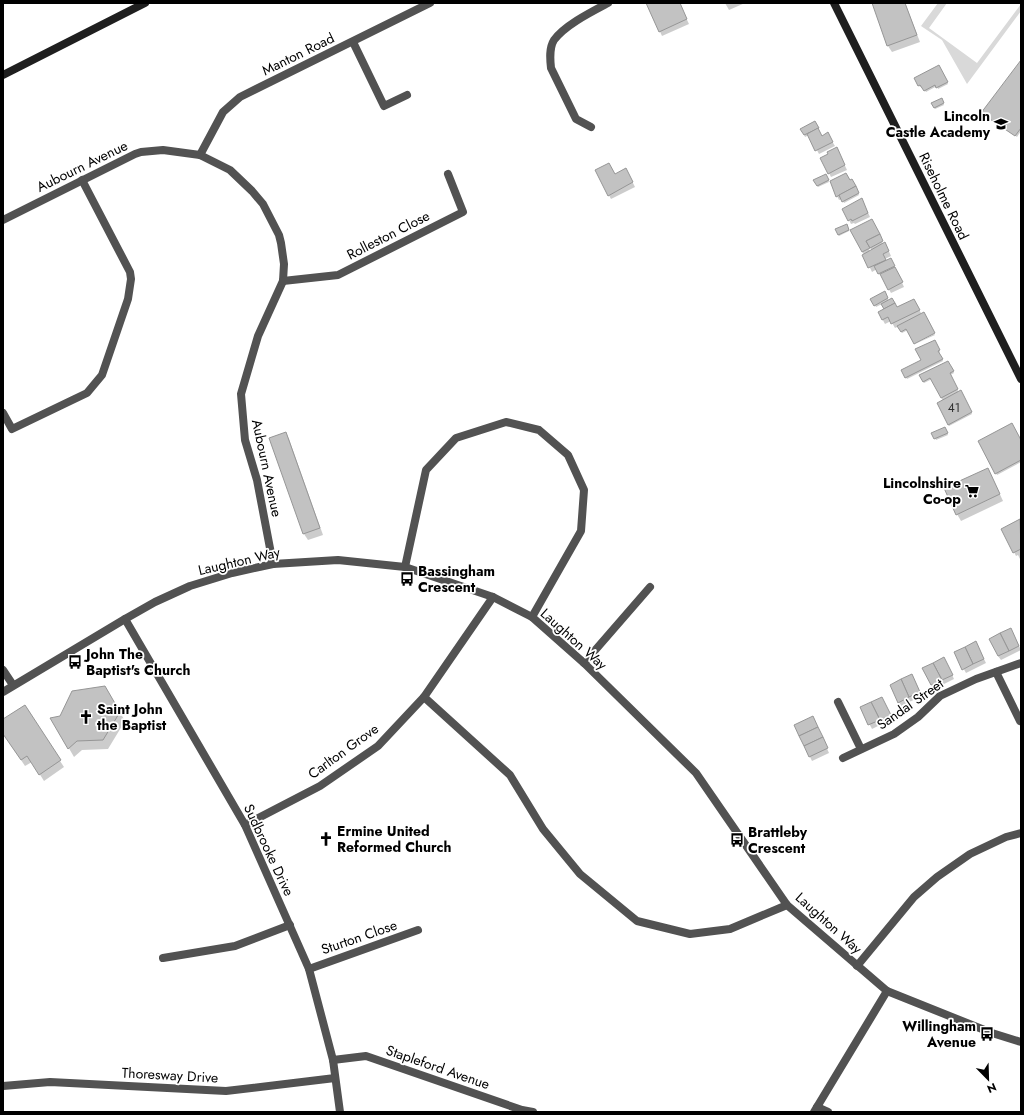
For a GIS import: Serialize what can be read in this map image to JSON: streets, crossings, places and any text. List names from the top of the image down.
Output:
{
  "streets": {
    "main road": ["Riseholme Road"],
    "street": [
      "Manton Road",
      "Aubourn Avenue",
      "Rolleston Close",
      "Laughton Way",
      "Sandal Street",
      "Carlton Grove",
      "Sudbrooke Drive",
      "Sturton Close",
      "Stapleford Avenue",
      "Thoresway Drive"
    ]
  },
  "crossings": [
    ["Manton Road", "Aubourn Avenue"],
    ["Aubourn Avenue", "Rolleston Close"],
    ["Aubourn Avenue", "Laughton Way"],
    ["Laughton Way", "Carlton Grove"],
    ["Laughton Way", "Sudbrooke Drive"],
    ["Carlton Grove", "Sudbrooke Drive"],
    ["Sudbrooke Drive", "Sturton Close"],
    ["Sudbrooke Drive", "Stapleford Avenue"],
    ["Sudbrooke Drive", "Thoresway Drive"]
  ],
  "places": {
    "school or university": ["Lincoln Castle Academy"],
    "supermarket": ["Lincolnshire Co-op"],
    "bus stop": [
      "Bassingham Crescent",
      "John The Baptist's Church",
      "Brattleby Crescent",
      "Willingham Avenue"
    ],
    "church": ["Saint John the Baptist", "Ermine United Reformed Church"]
  },
  "house_numbers": ["41"],
  "north": "bottom right"
}
